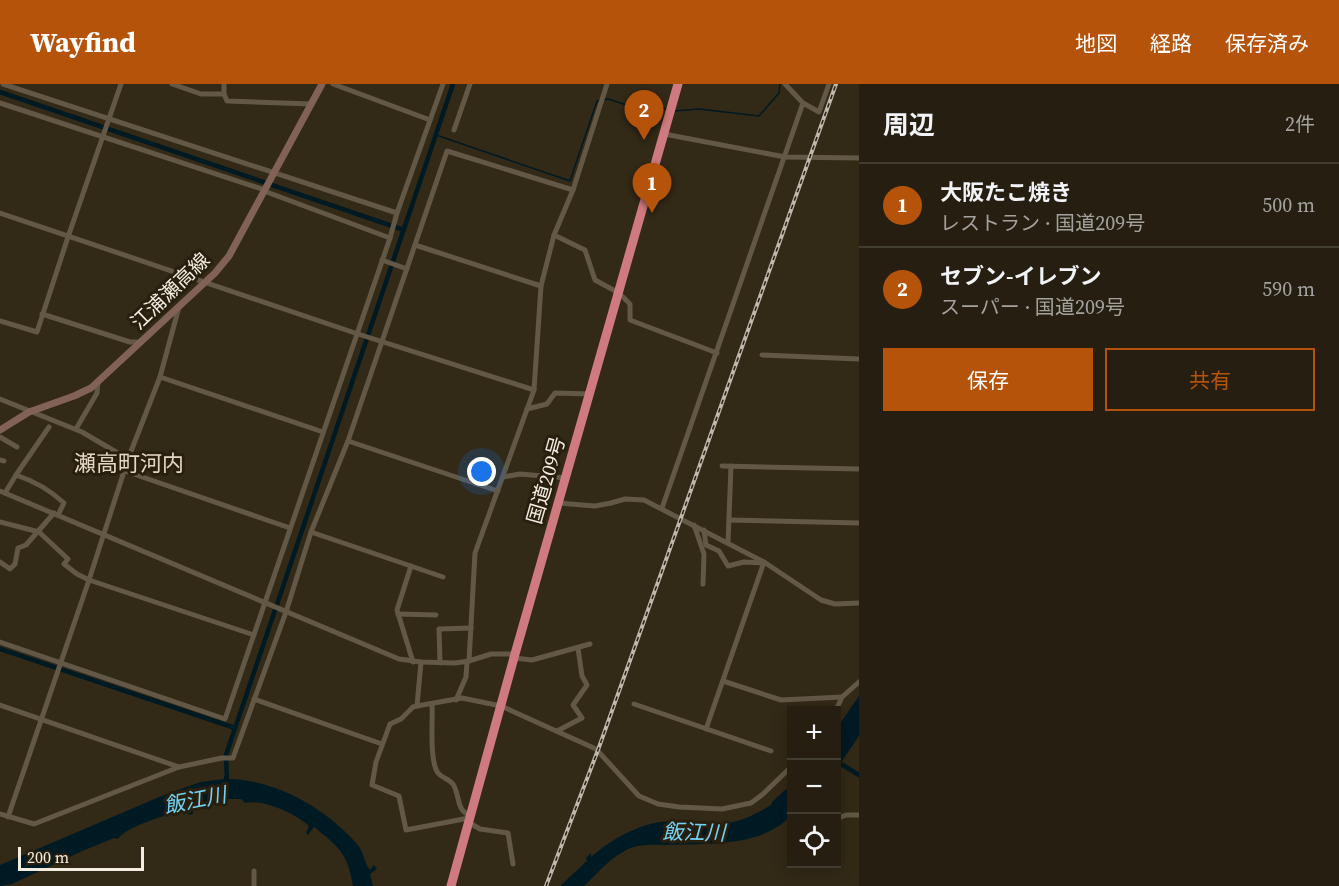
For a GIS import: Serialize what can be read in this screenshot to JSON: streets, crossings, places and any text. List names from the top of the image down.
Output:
{
  "streets": {
    "highway": ["国道209号"],
    "main road": ["江浦瀬高線"]
  },
  "districts": ["瀬高町河内"],
  "water": ["飯江川"],
  "scale_bar": "200 m",
  "page": {
    "header": "Wayfind",
    "nav": ["地図", "経路", "保存済み"],
    "heading": ["周辺", "2件"],
    "pins": ["2", "1"],
    "list": [
      {
        "mark": "1",
        "name": "大阪たこ焼き",
        "note": "レストラン · 国道209号",
        "value": "500 m"
      },
      {
        "mark": "2",
        "name": "セブン-イレブン",
        "note": "スーパー · 国道209号",
        "value": "590 m"
      }
    ],
    "buttons": ["保存", "共有"],
    "map_buttons": ["+", "−"],
    "scale": "200 m"
  }
}
